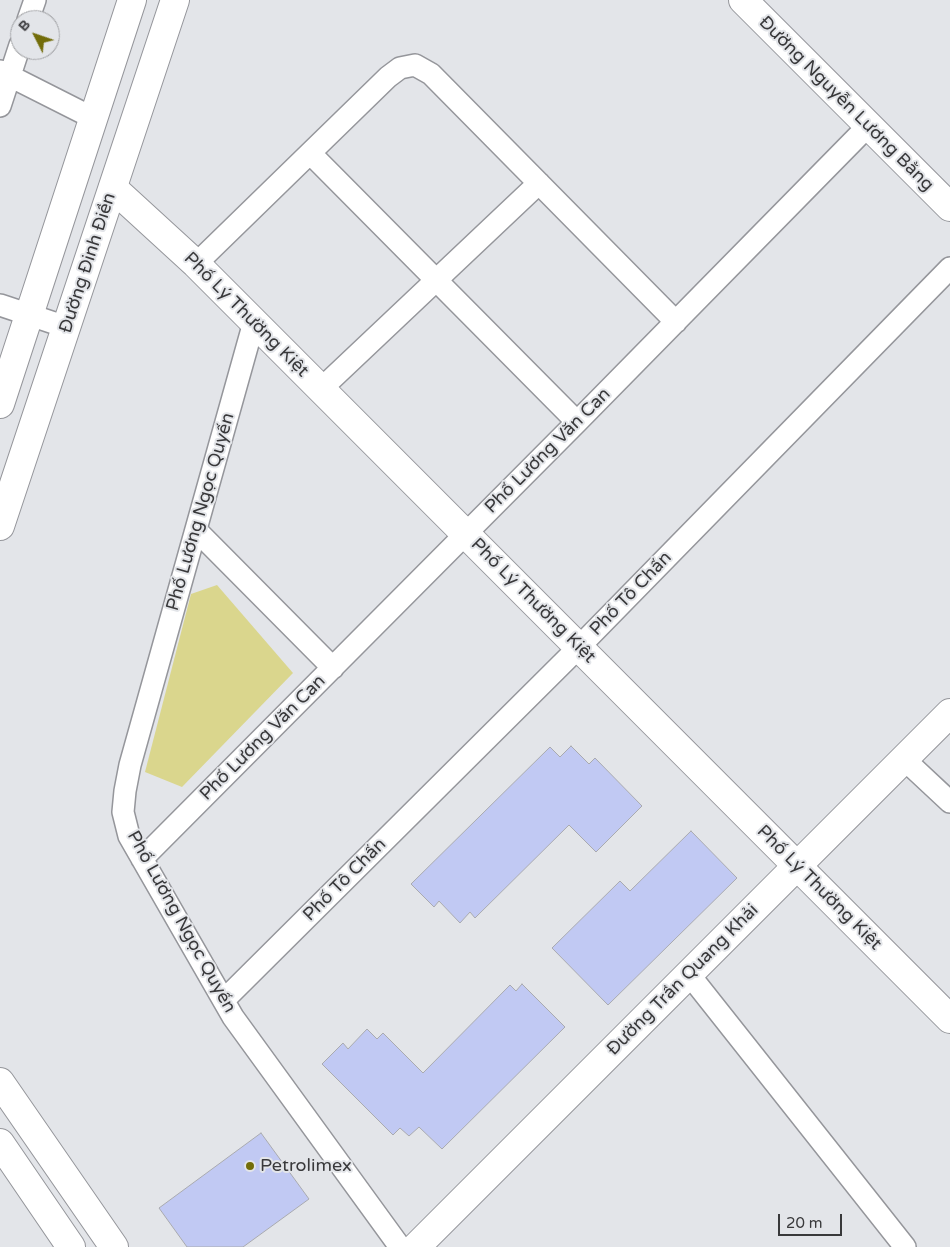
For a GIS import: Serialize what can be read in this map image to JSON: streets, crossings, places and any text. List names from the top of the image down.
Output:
{
  "streets": {
    "main road": [
      "Đường Nguyễn Lương Bằng",
      "Đường Đinh Điền",
      "Phố Lý Thường Kiệt",
      "Đường Trần Quang Khải"
    ],
    "street": ["Phố Lương Văn Can", "Phố Lương Ngọc Quyến", "Phố Tô Chấn"]
  },
  "crossings": [
    ["Đường Nguyễn Lương Bằng", "Phố Lương Văn Can"],
    ["Đường Đinh Điền", "Phố Lý Thường Kiệt"],
    ["Phố Lý Thường Kiệt", "Phố Lương Văn Can"],
    ["Phố Lý Thường Kiệt", "Phố Lương Ngọc Quyến"],
    ["Phố Lý Thường Kiệt", "Phố Tô Chấn"],
    ["Phố Lý Thường Kiệt", "Đường Trần Quang Khải"],
    ["Phố Lương Văn Can", "Phố Lương Ngọc Quyến"],
    ["Phố Lương Ngọc Quyến", "Phố Tô Chấn"]
  ],
  "places": ["Petrolimex"],
  "scale_bar": "20 m",
  "north": "top left"
}
